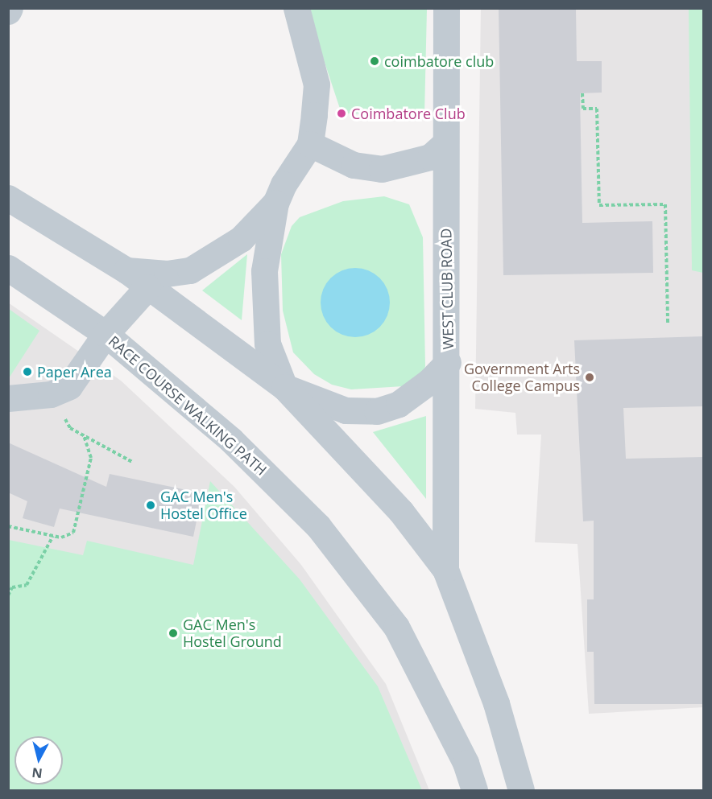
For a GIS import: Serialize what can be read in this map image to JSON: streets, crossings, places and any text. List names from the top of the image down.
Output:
{
  "streets": {
    "street": ["WEST CLUB ROAD", "RACE COURSE WALKING PATH"]
  },
  "places": [
    "coimbatore club",
    "Coimbatore Club",
    "Paper Area",
    "Government Arts College Campus",
    "GAC Men's Hostel Office",
    "GAC Men's Hostel Ground"
  ],
  "north": "bottom"
}
